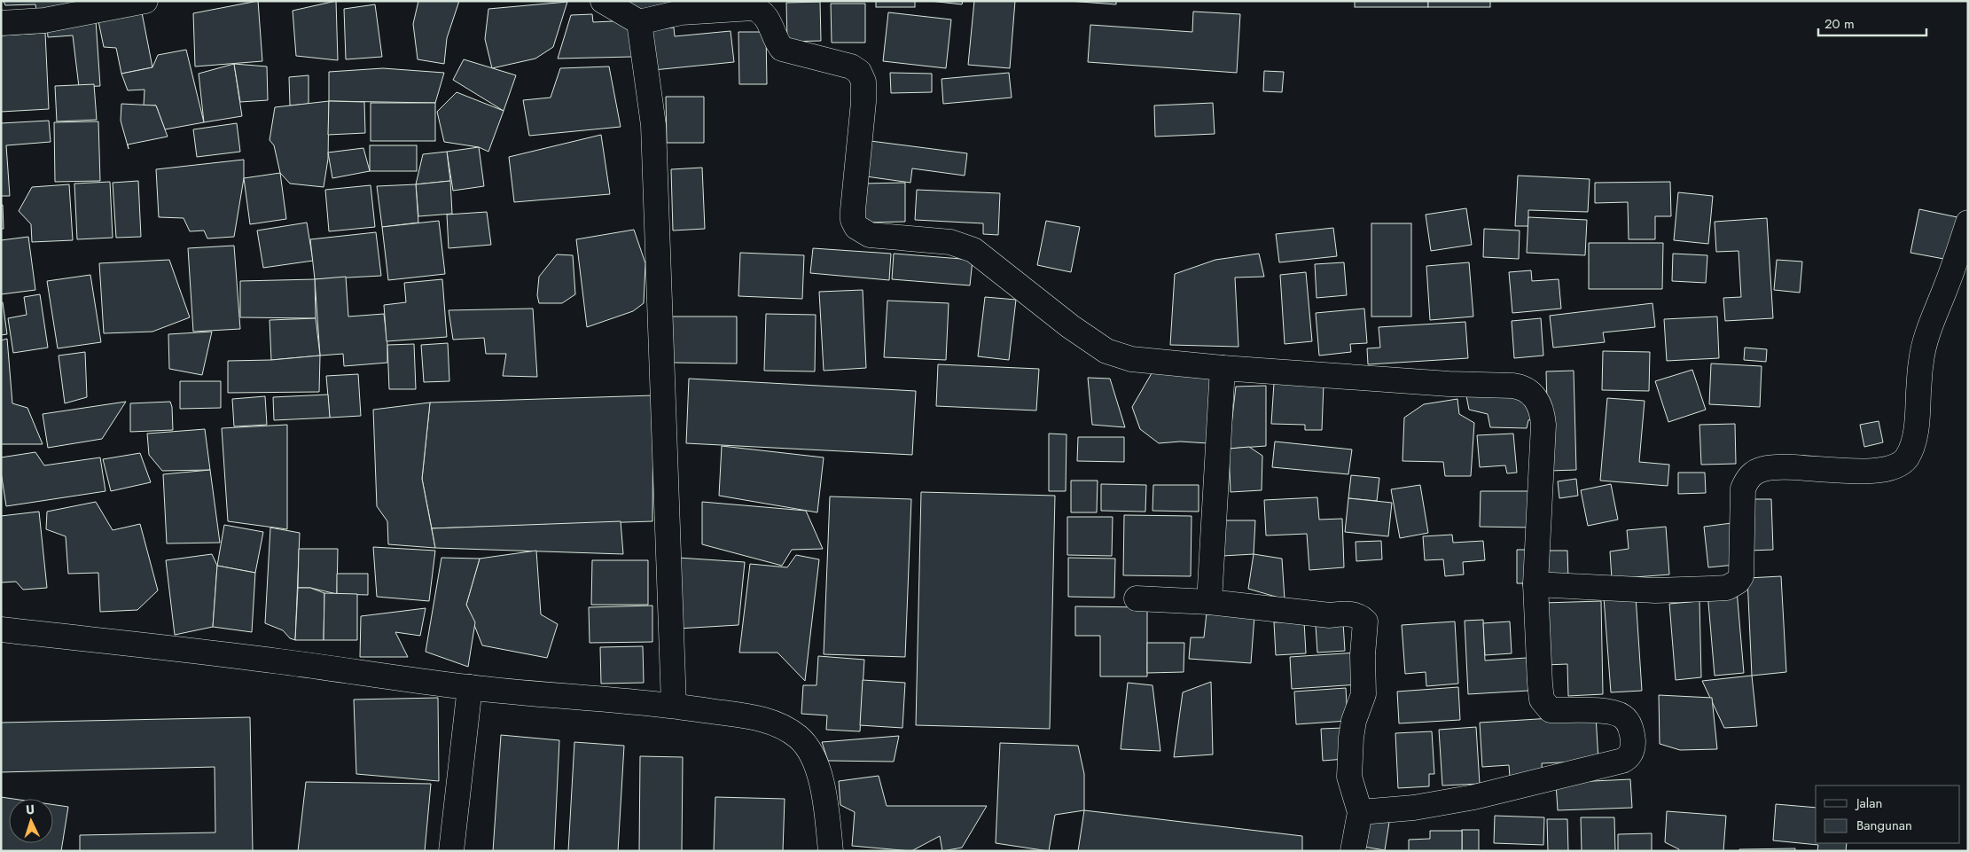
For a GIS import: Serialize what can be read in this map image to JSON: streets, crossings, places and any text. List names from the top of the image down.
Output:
{
  "legend": ["Jalan", "Bangunan"],
  "scale_bar": "20 m",
  "north": "top"
}
